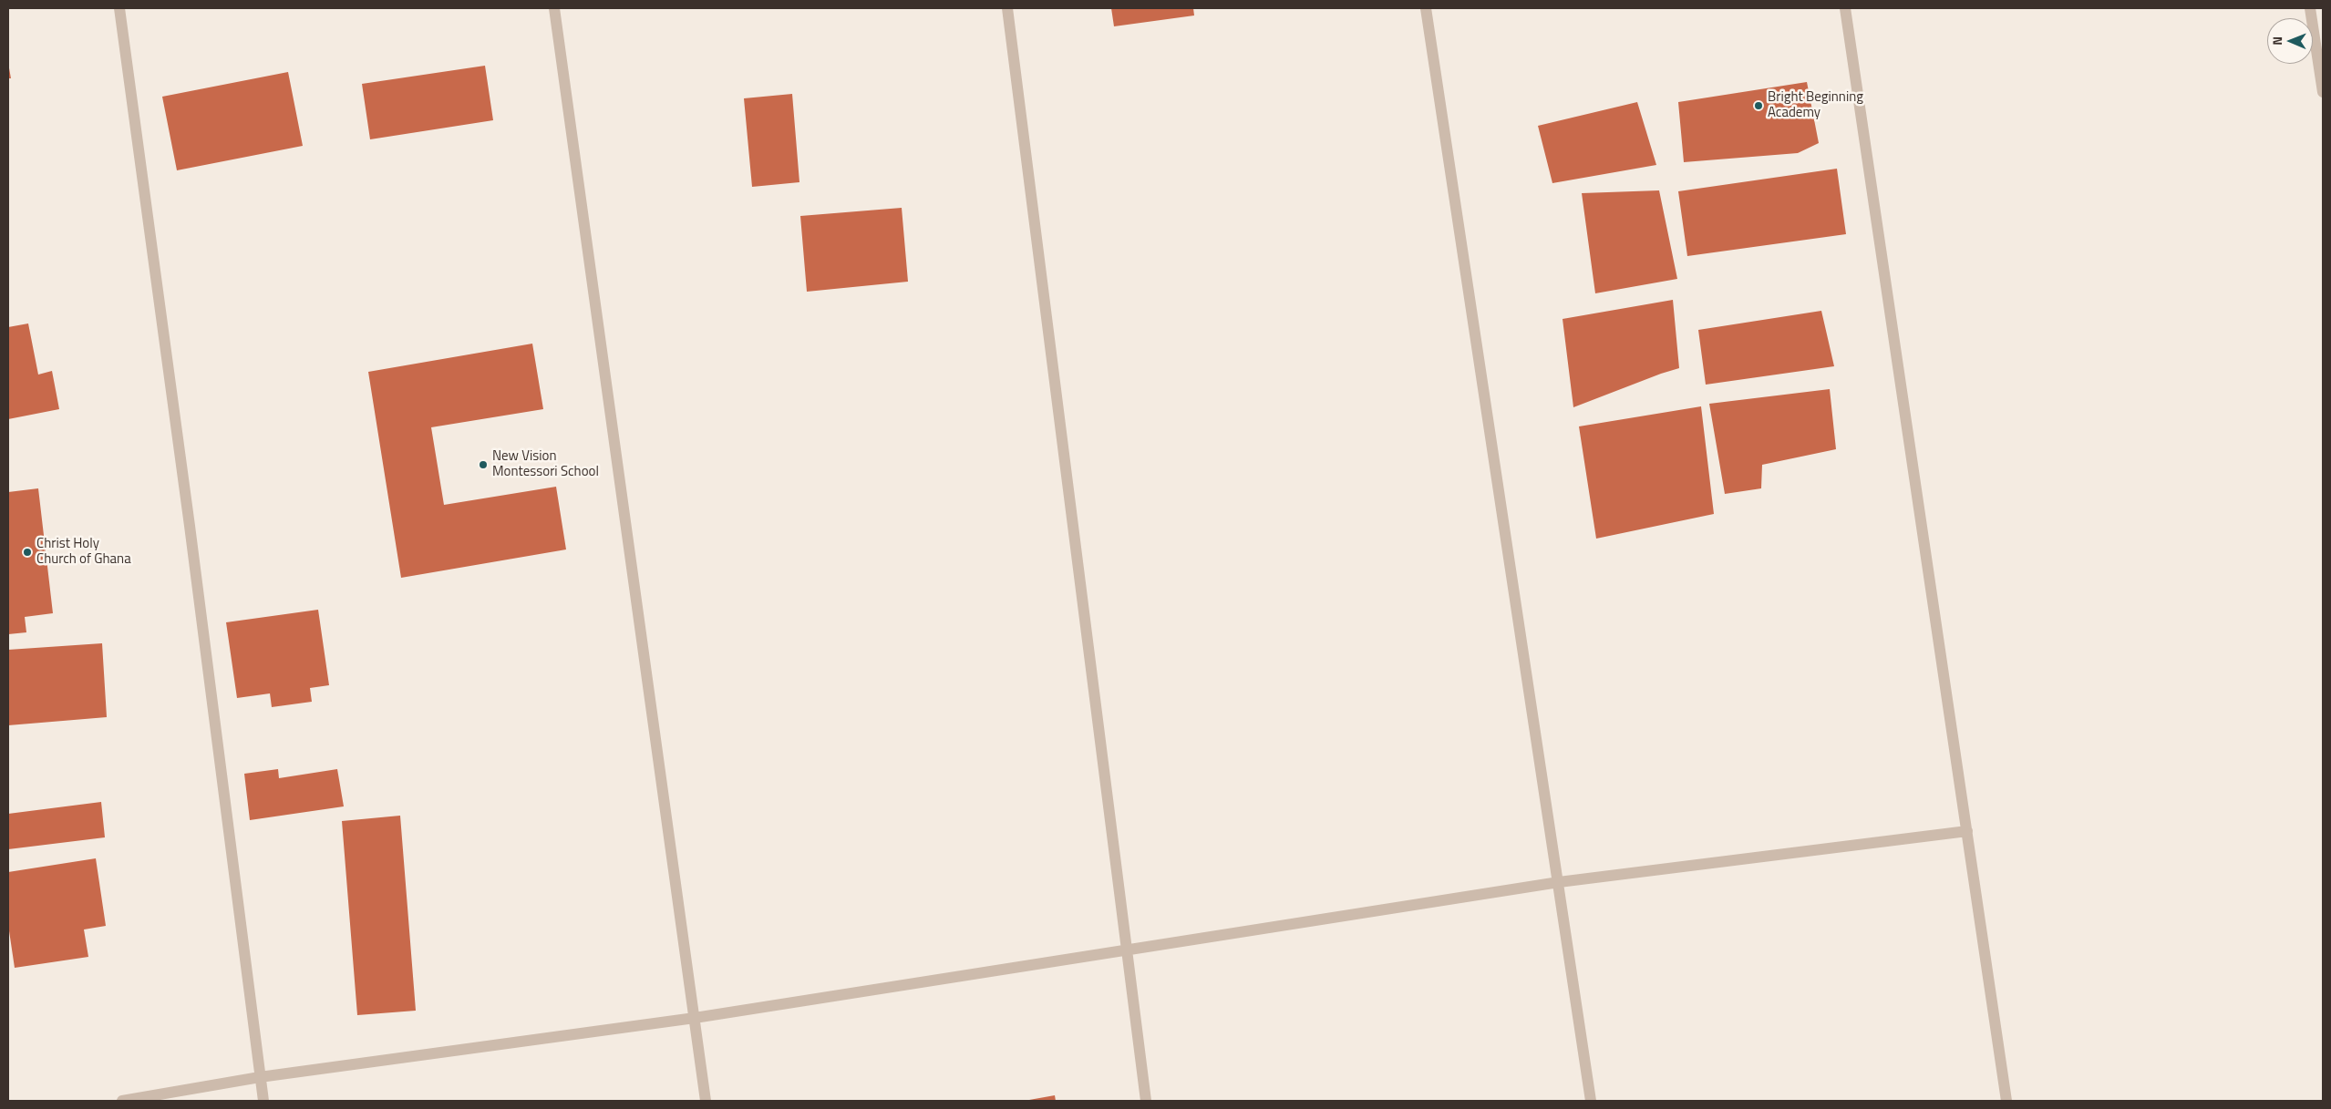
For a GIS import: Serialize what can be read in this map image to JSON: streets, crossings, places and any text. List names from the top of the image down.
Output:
{
  "places": ["Bright Beginning Academy", "New Vision Montessori School", "Christ Holy Church of Ghana"],
  "north": "left"
}
